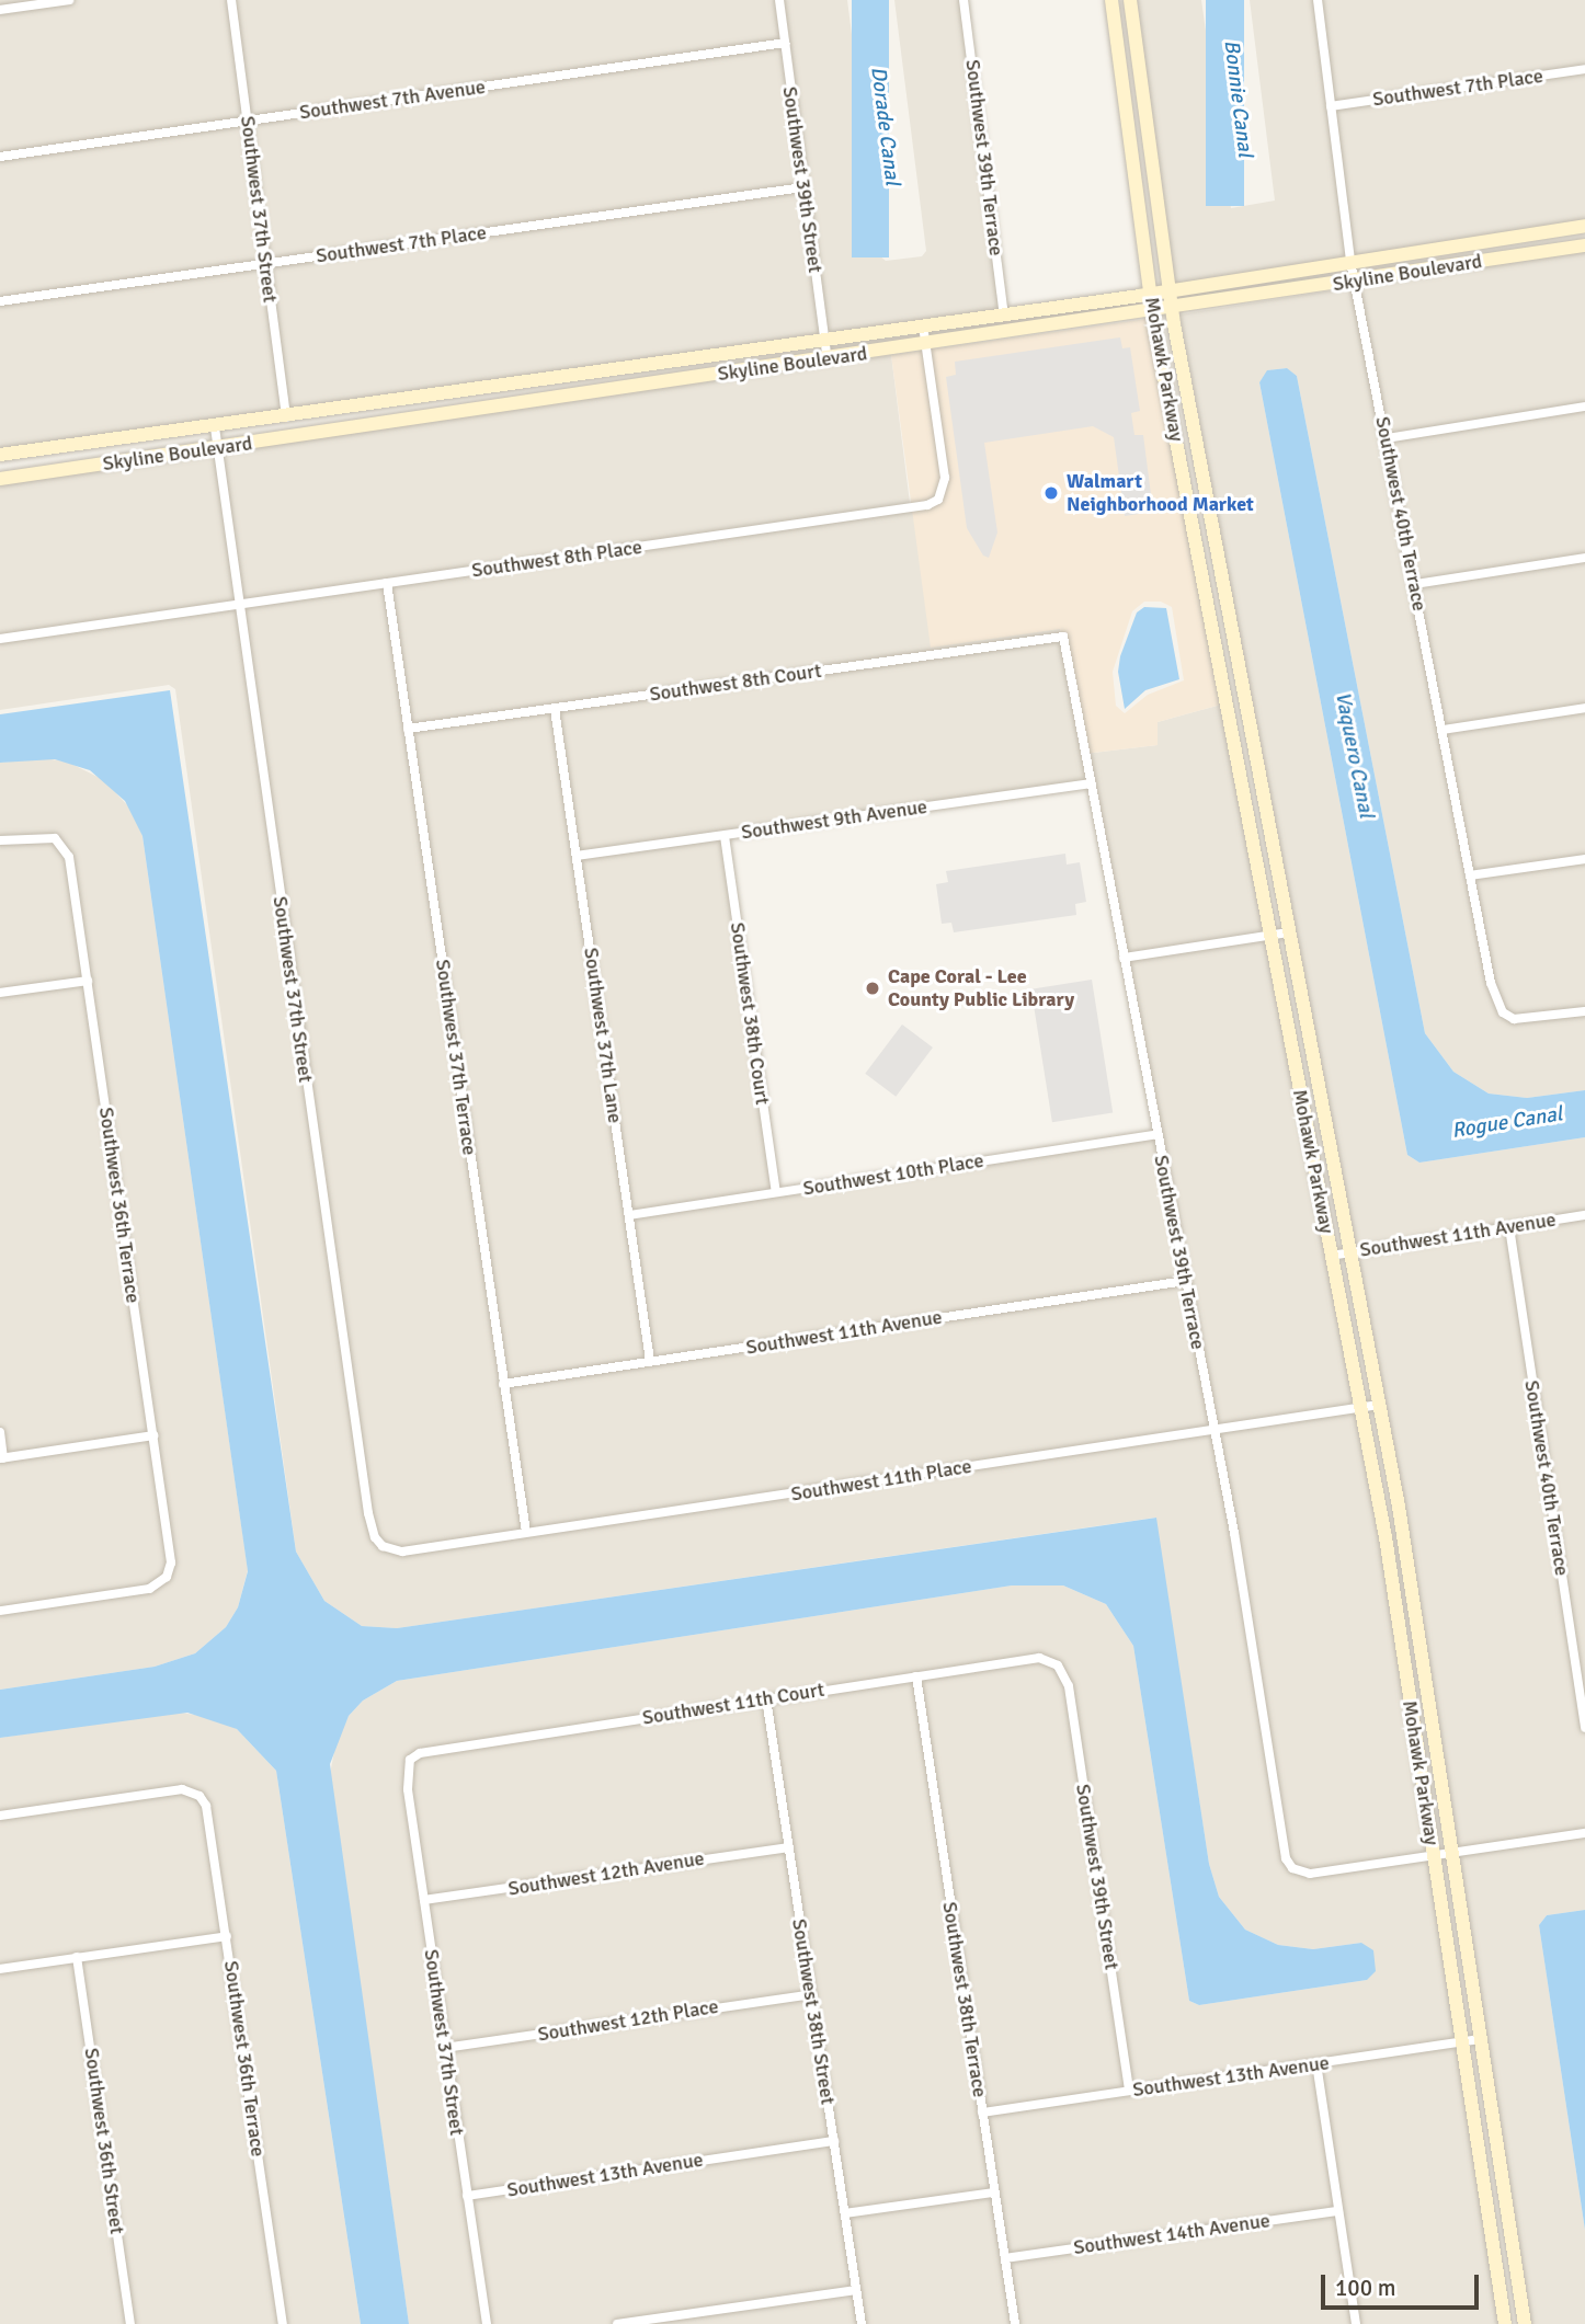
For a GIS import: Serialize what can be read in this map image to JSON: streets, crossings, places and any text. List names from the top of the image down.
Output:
{
  "streets": {
    "street": [
      "Southwest 7th Place",
      "Southwest 7th Avenue",
      "Southwest 39th Terrace",
      "Southwest 39th Street",
      "Southwest 37th Street",
      "Skyline Boulevard",
      "Mohawk Parkway",
      "Southwest 40th Terrace",
      "Southwest 8th Place",
      "Southwest 8th Court",
      "Southwest 9th Avenue",
      "Southwest 38th Court",
      "Southwest 37th Lane",
      "Southwest 37th Terrace",
      "Southwest 10th Place",
      "Southwest 36th Terrace",
      "Southwest 11th Avenue",
      "Southwest 11th Place",
      "Southwest 11th Court",
      "Southwest 12th Avenue",
      "Southwest 38th Terrace",
      "Southwest 38th Street",
      "Southwest 12th Place",
      "Southwest 13th Avenue",
      "Southwest 36th Street",
      "Southwest 14th Avenue"
    ]
  },
  "crossings": [
    ["Southwest 7th Place", "Southwest 39th Street"],
    ["Southwest 7th Place", "Southwest 37th Street"],
    ["Southwest 7th Place", "Southwest 40th Terrace"],
    ["Southwest 7th Avenue", "Southwest 39th Street"],
    ["Southwest 7th Avenue", "Southwest 37th Street"],
    ["Southwest 39th Terrace", "Skyline Boulevard"],
    ["Southwest 39th Terrace", "Mohawk Parkway"],
    ["Southwest 39th Terrace", "Southwest 8th Court"],
    ["Southwest 39th Terrace", "Southwest 9th Avenue"],
    ["Southwest 39th Terrace", "Southwest 10th Place"],
    ["Southwest 39th Terrace", "Southwest 11th Avenue"],
    ["Southwest 39th Terrace", "Southwest 11th Place"],
    ["Southwest 39th Street", "Skyline Boulevard"],
    ["Southwest 39th Street", "Southwest 11th Court"],
    ["Southwest 39th Street", "Southwest 13th Avenue"],
    ["Southwest 37th Street", "Skyline Boulevard"],
    ["Southwest 37th Street", "Southwest 8th Place"],
    ["Southwest 37th Street", "Southwest 11th Place"],
    ["Southwest 37th Street", "Southwest 11th Court"],
    ["Southwest 37th Street", "Southwest 12th Avenue"],
    ["Southwest 37th Street", "Southwest 12th Place"],
    ["Southwest 37th Street", "Southwest 13th Avenue"],
    ["Skyline Boulevard", "Mohawk Parkway"],
    ["Skyline Boulevard", "Southwest 40th Terrace"],
    ["Skyline Boulevard", "Southwest 8th Place"],
    ["Mohawk Parkway", "Southwest 11th Avenue"],
    ["Mohawk Parkway", "Southwest 11th Place"],
    ["Mohawk Parkway", "Southwest 13th Avenue"],
    ["Southwest 40th Terrace", "Southwest 11th Avenue"],
    ["Southwest 8th Place", "Southwest 37th Terrace"],
    ["Southwest 8th Court", "Southwest 37th Lane"],
    ["Southwest 8th Court", "Southwest 37th Terrace"],
    ["Southwest 9th Avenue", "Southwest 38th Court"],
    ["Southwest 9th Avenue", "Southwest 37th Lane"],
    ["Southwest 38th Court", "Southwest 10th Place"],
    ["Southwest 37th Lane", "Southwest 10th Place"],
    ["Southwest 37th Lane", "Southwest 11th Avenue"],
    ["Southwest 37th Terrace", "Southwest 11th Avenue"],
    ["Southwest 37th Terrace", "Southwest 11th Place"],
    ["Southwest 11th Court", "Southwest 38th Terrace"],
    ["Southwest 11th Court", "Southwest 38th Street"],
    ["Southwest 12th Avenue", "Southwest 38th Street"],
    ["Southwest 38th Terrace", "Southwest 13th Avenue"],
    ["Southwest 38th Terrace", "Southwest 14th Avenue"],
    ["Southwest 38th Street", "Southwest 12th Place"],
    ["Southwest 38th Street", "Southwest 13th Avenue"]
  ],
  "water": [
    "Bonnie Canal",
    "Dorade Canal",
    "Vaquero Canal",
    "Rogue Canal"
  ],
  "places": ["Walmart Neighborhood Market", "Cape Coral - Lee County Public Library"],
  "scale_bar": "100 m"
}
